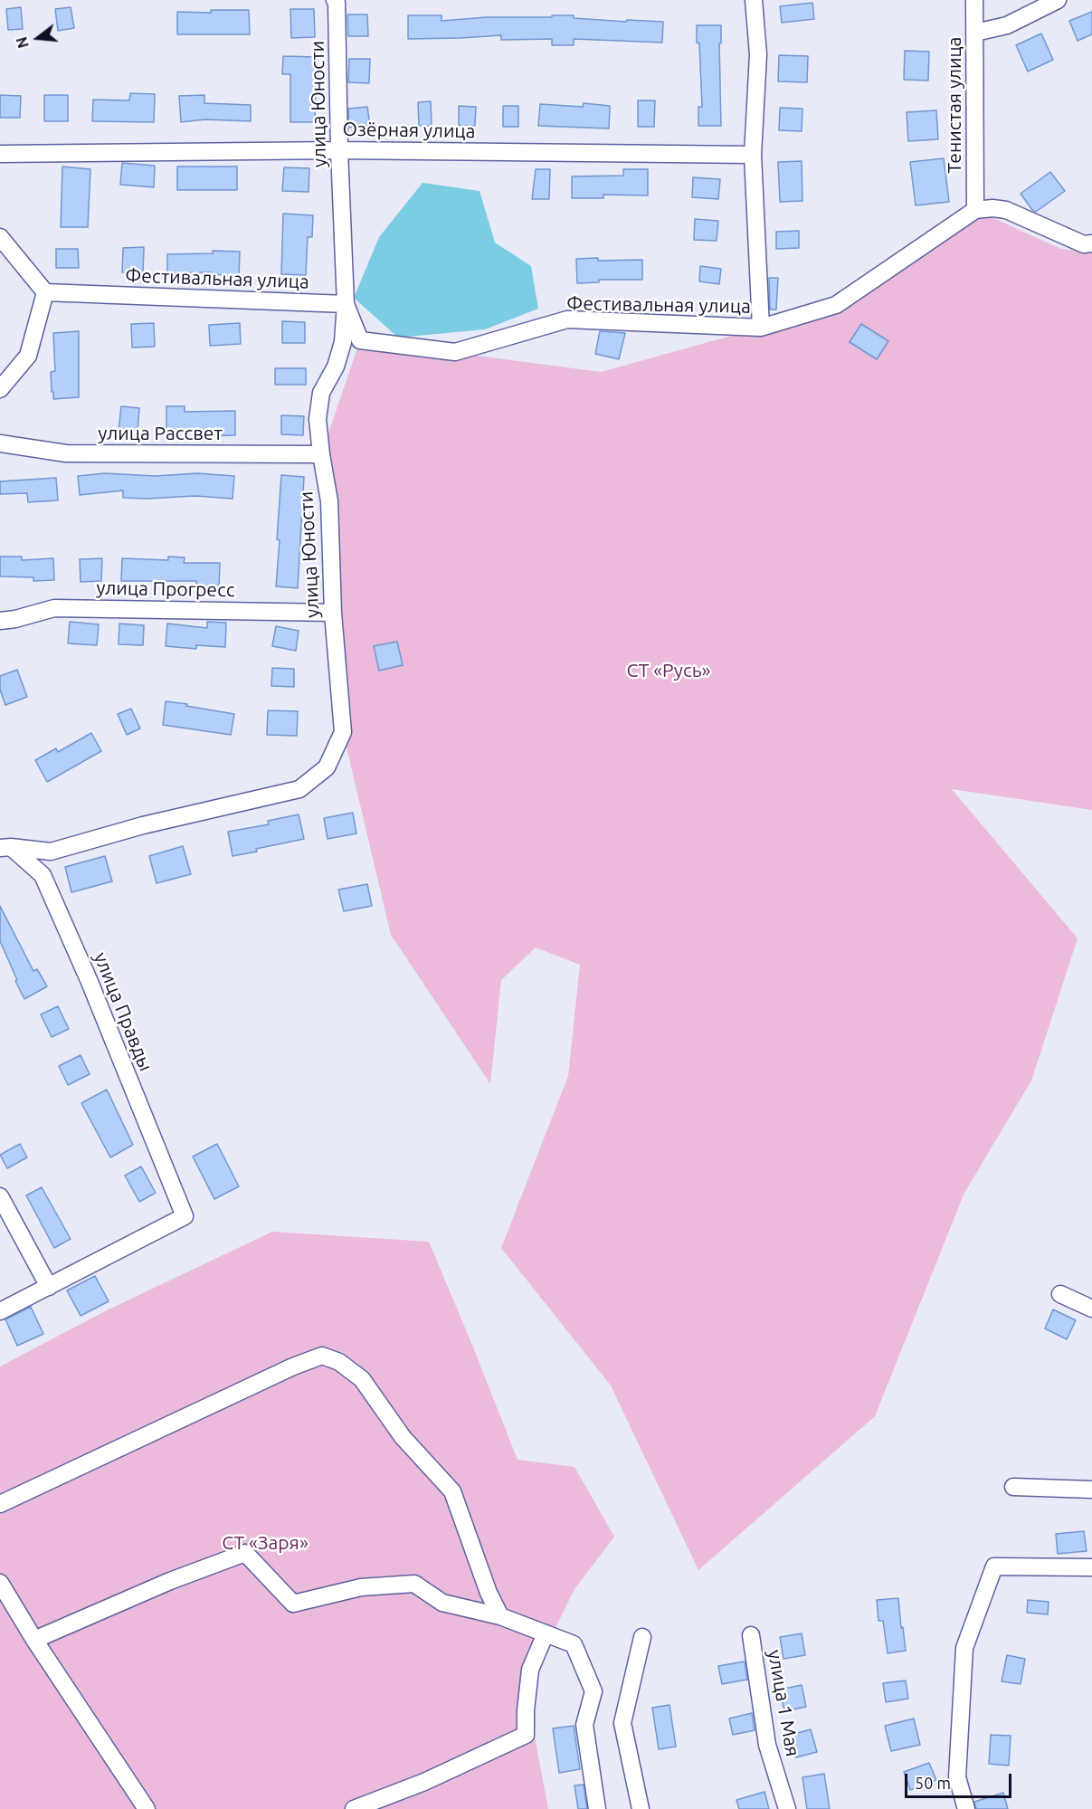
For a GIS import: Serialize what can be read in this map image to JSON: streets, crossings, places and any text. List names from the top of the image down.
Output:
{
  "streets": {
    "street": [
      "улица Юности",
      "Тенистая улица",
      "Озёрная улица",
      "Фестивальная улица",
      "улица Рассвет",
      "улица Прогресс",
      "улица Правды",
      "улица 1 Мая"
    ]
  },
  "crossings": [
    ["улица Юности", "Озёрная улица"],
    ["улица Юности", "Фестивальная улица"],
    ["улица Юности", "улица Рассвет"],
    ["улица Юности", "улица Прогресс"],
    ["улица Юности", "улица Правды"],
    ["Тенистая улица", "Фестивальная улица"]
  ],
  "parks": ["СТ «Русь»", "СТ «Заря»"],
  "scale_bar": "50 m",
  "north": "left"
}
